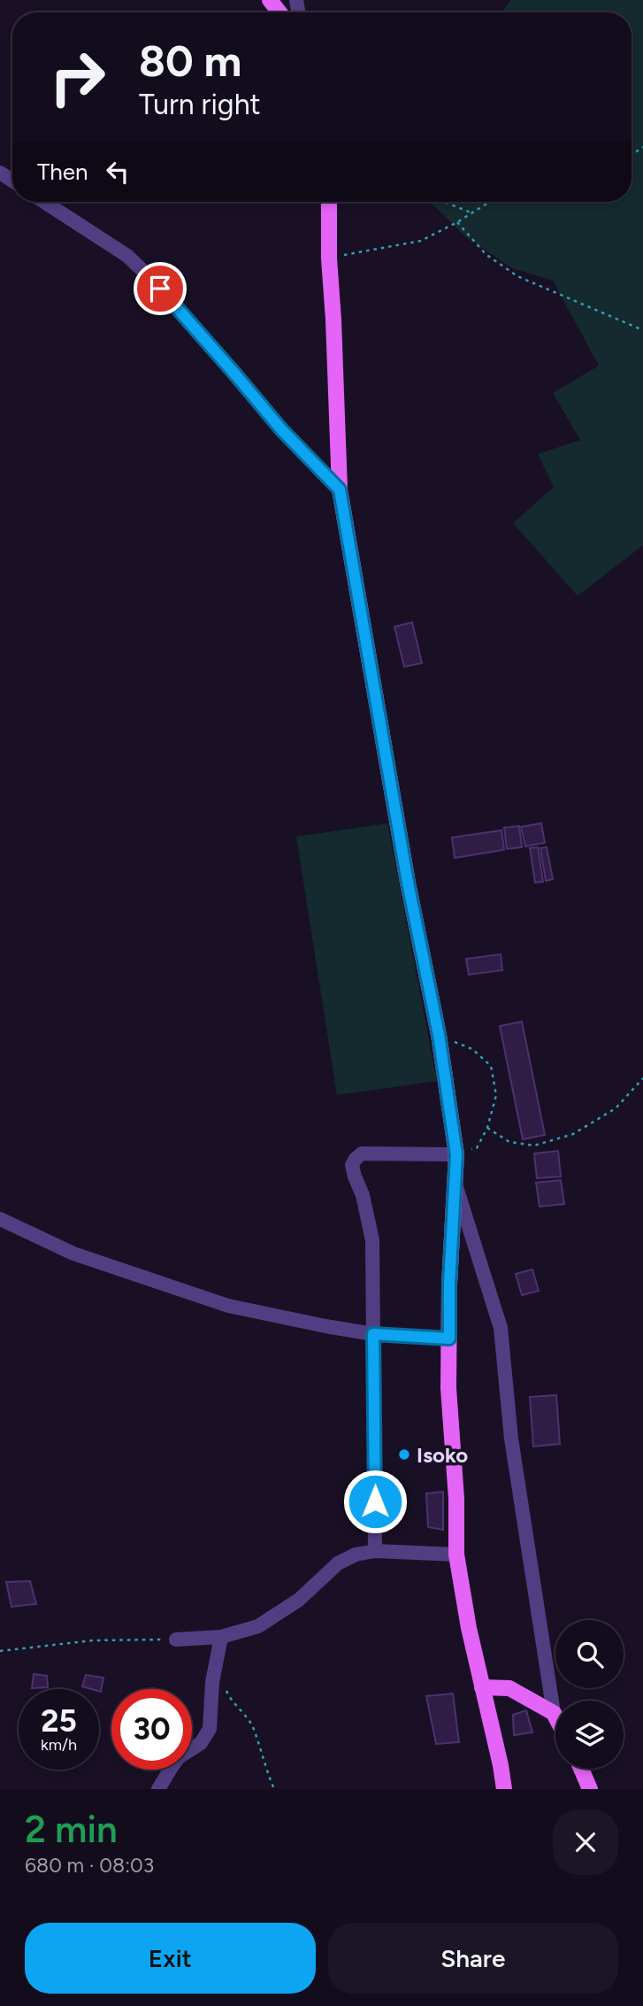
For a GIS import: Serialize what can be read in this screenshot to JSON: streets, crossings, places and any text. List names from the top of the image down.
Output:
{
  "places": ["Isoko"],
  "page": {
    "turn": ["80 m", "Turn right"],
    "then": "Then",
    "speed": "25 km/h",
    "limit": "30",
    "heading": ["2 min", "680 m · 08:03"],
    "buttons": ["Exit", "Share"]
  }
}
